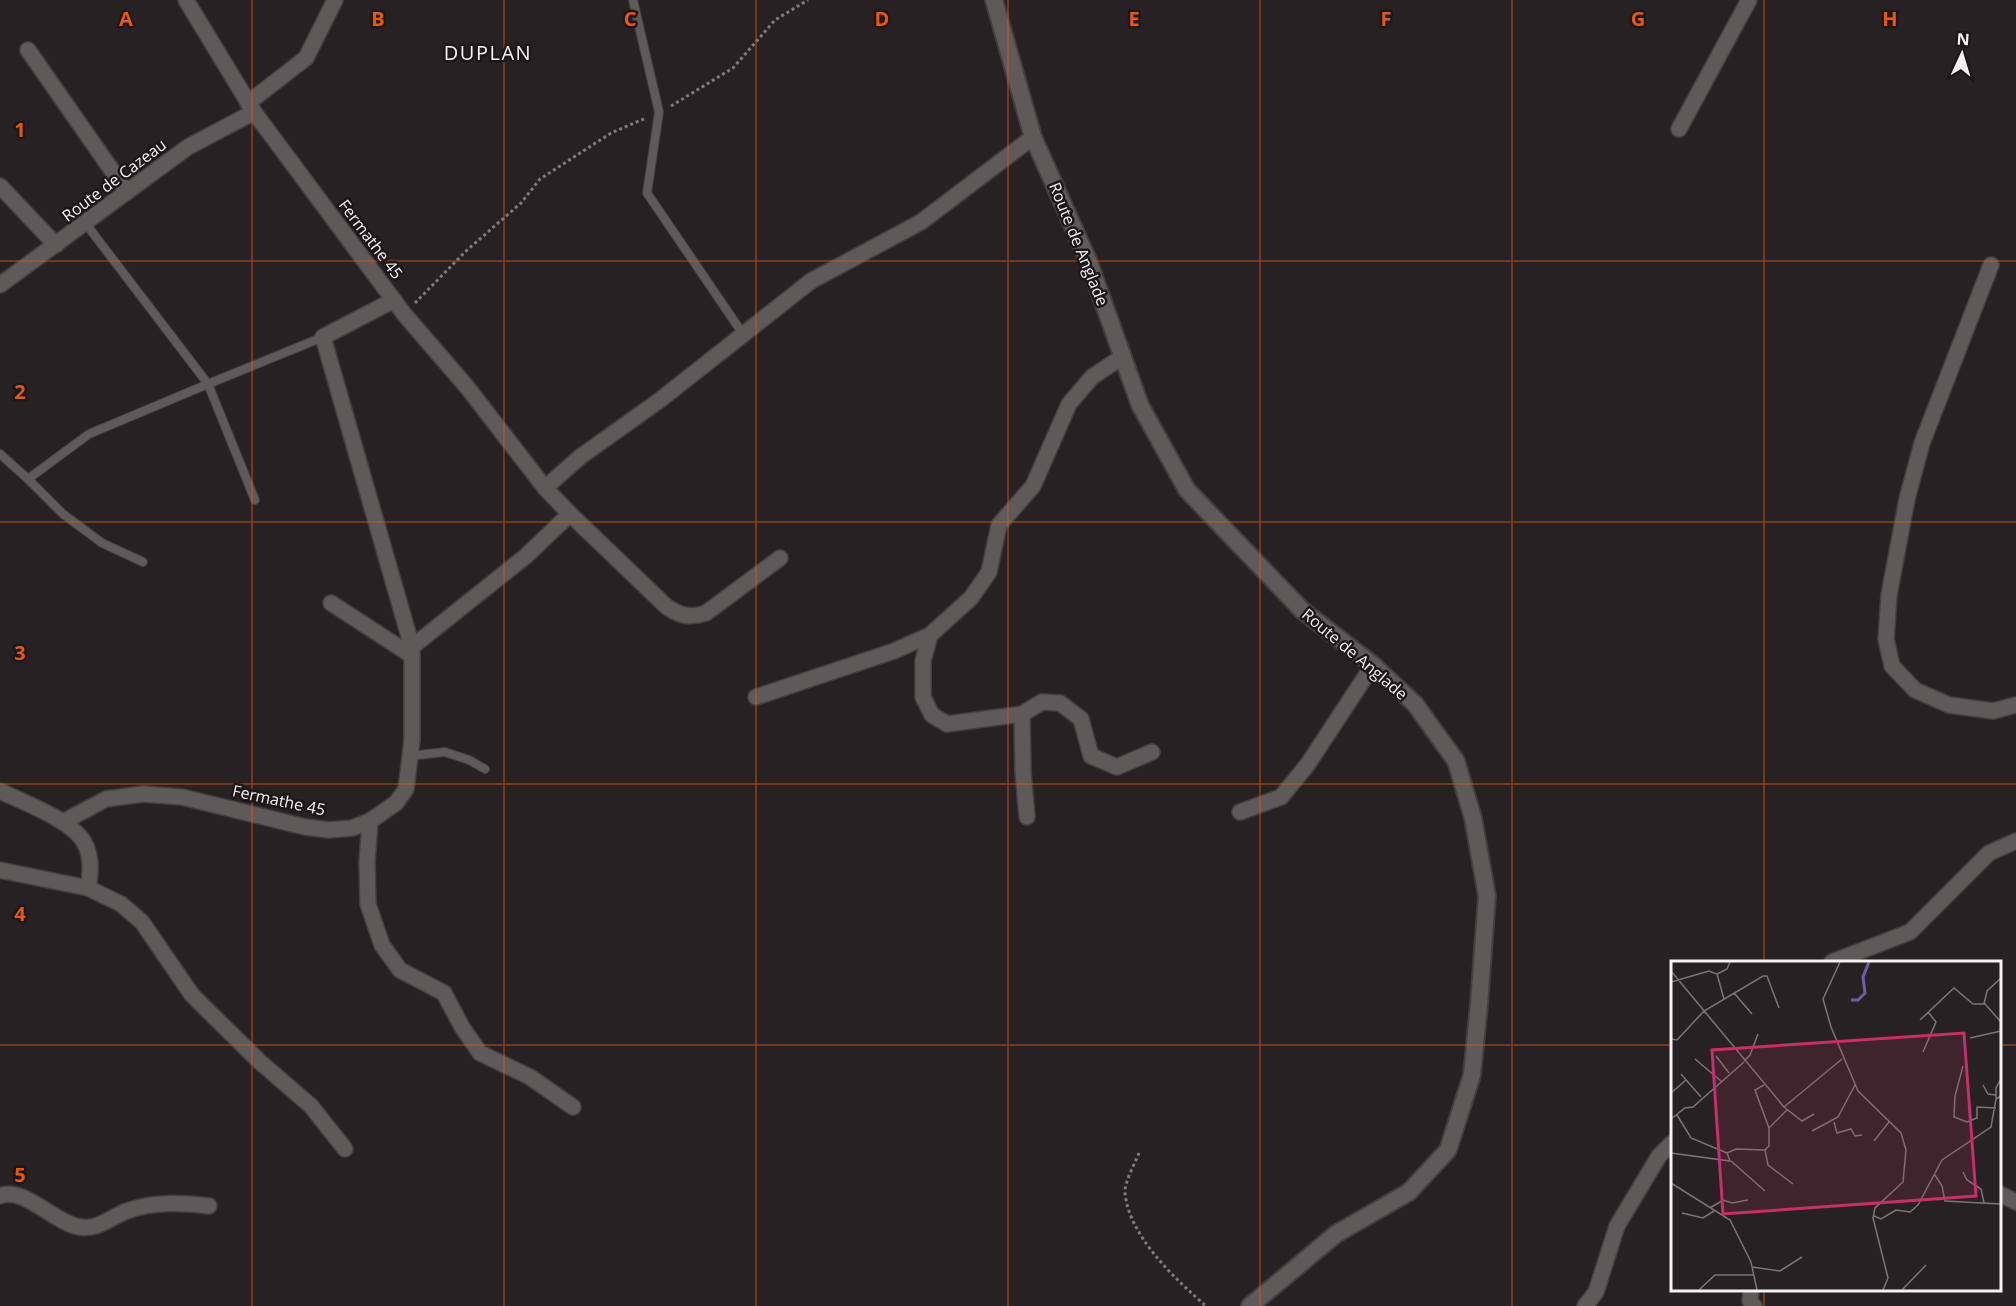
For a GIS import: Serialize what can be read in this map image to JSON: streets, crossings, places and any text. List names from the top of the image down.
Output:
{
  "streets": {
    "street": ["Route de Cazeau", "Fermathe 45", "Route de Anglade"]
  },
  "crossings": [
    ["Route de Cazeau", "Fermathe 45"]
  ],
  "districts": ["DUPLAN"],
  "north": "top",
  "grid": {
    "columns": [
      "A",
      "B",
      "C",
      "D",
      "E",
      "F",
      "G",
      "H"
    ],
    "rows": [
      "1",
      "2",
      "3",
      "4",
      "5"
    ]
  }
}
